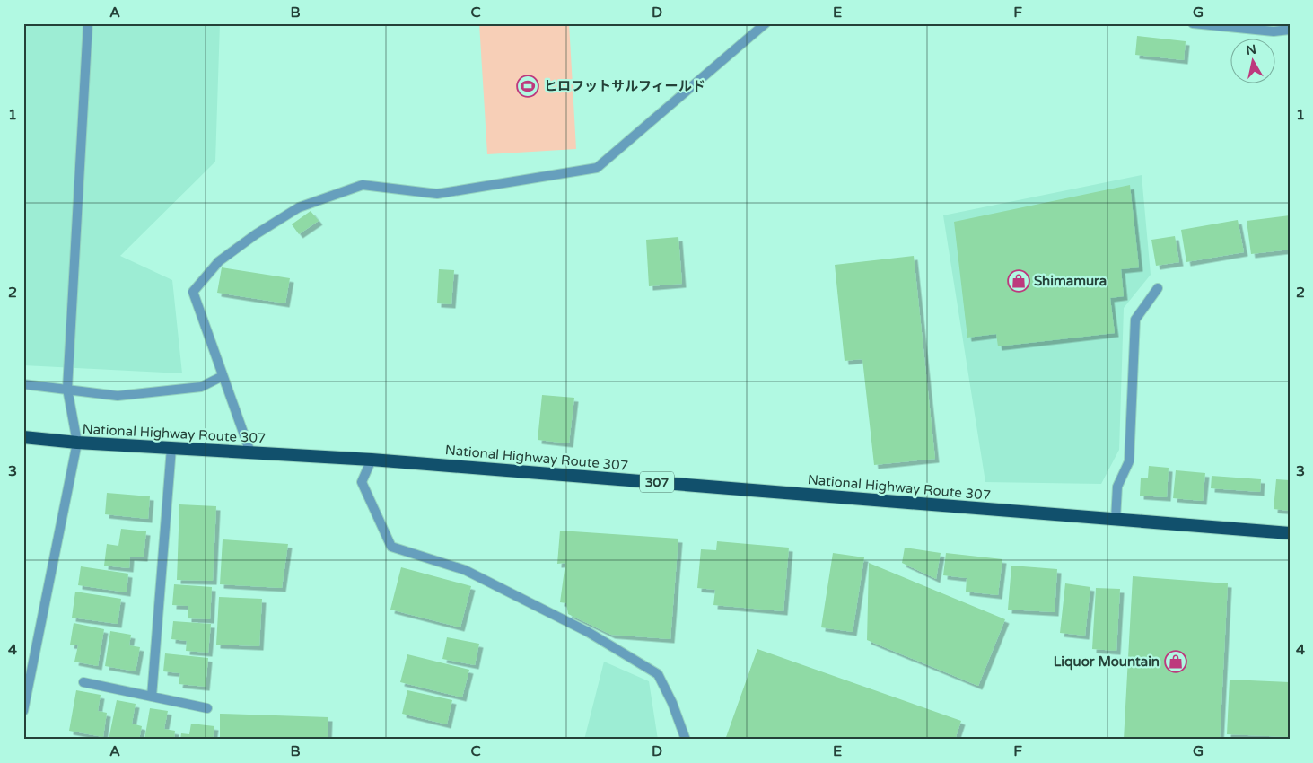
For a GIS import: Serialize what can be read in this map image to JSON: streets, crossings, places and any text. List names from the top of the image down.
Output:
{
  "streets": {
    "highway": ["National Highway Route 307", "307"]
  },
  "places": {
    "sports": ["ヒロフットサルフィールド"],
    "shop": ["Shimamura", "Liquor Mountain"]
  },
  "north": "top",
  "grid": {
    "columns": [
      "A",
      "B",
      "C",
      "D",
      "E",
      "F",
      "G"
    ],
    "rows": [
      "1",
      "2",
      "3",
      "4"
    ]
  }
}
